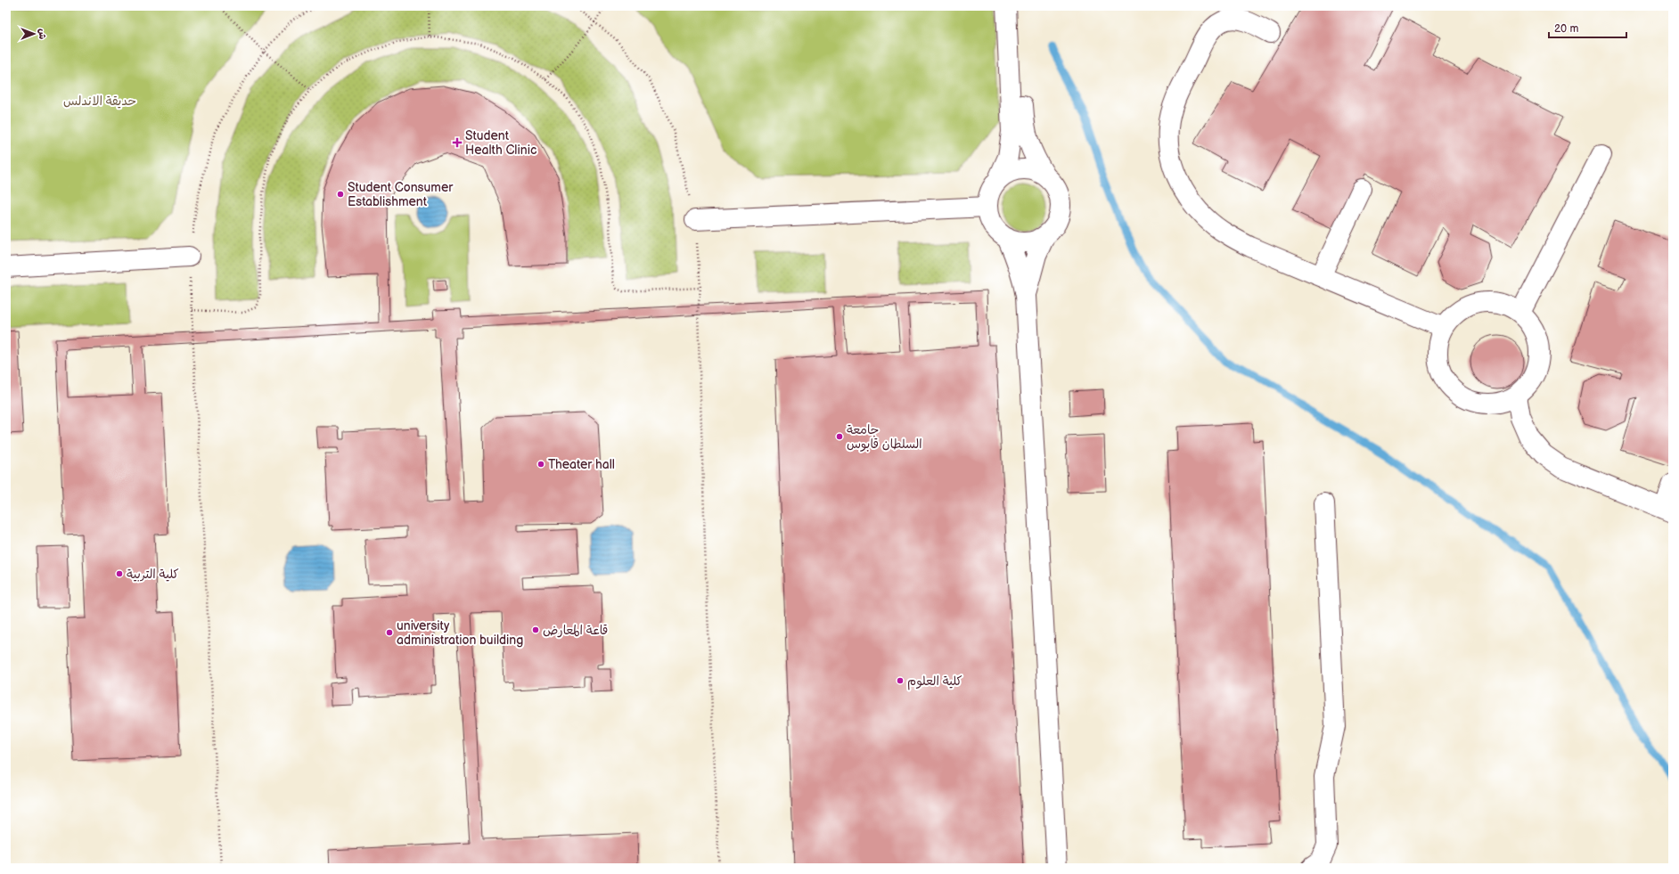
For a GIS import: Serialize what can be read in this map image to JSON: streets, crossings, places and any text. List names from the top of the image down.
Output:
{
  "parks": ["حديقة الاندلس"],
  "places": {
    "health": ["Student Health Clinic"],
    "other": [
      "Student Consumer Establishment",
      "جامعة السلطان قابوس",
      "Theater hall",
      "كلية التربية",
      "قاعة المعارض",
      "university administration building",
      "كلية العلوم"
    ]
  },
  "scale_bar": "20 m",
  "north": "right"
}
